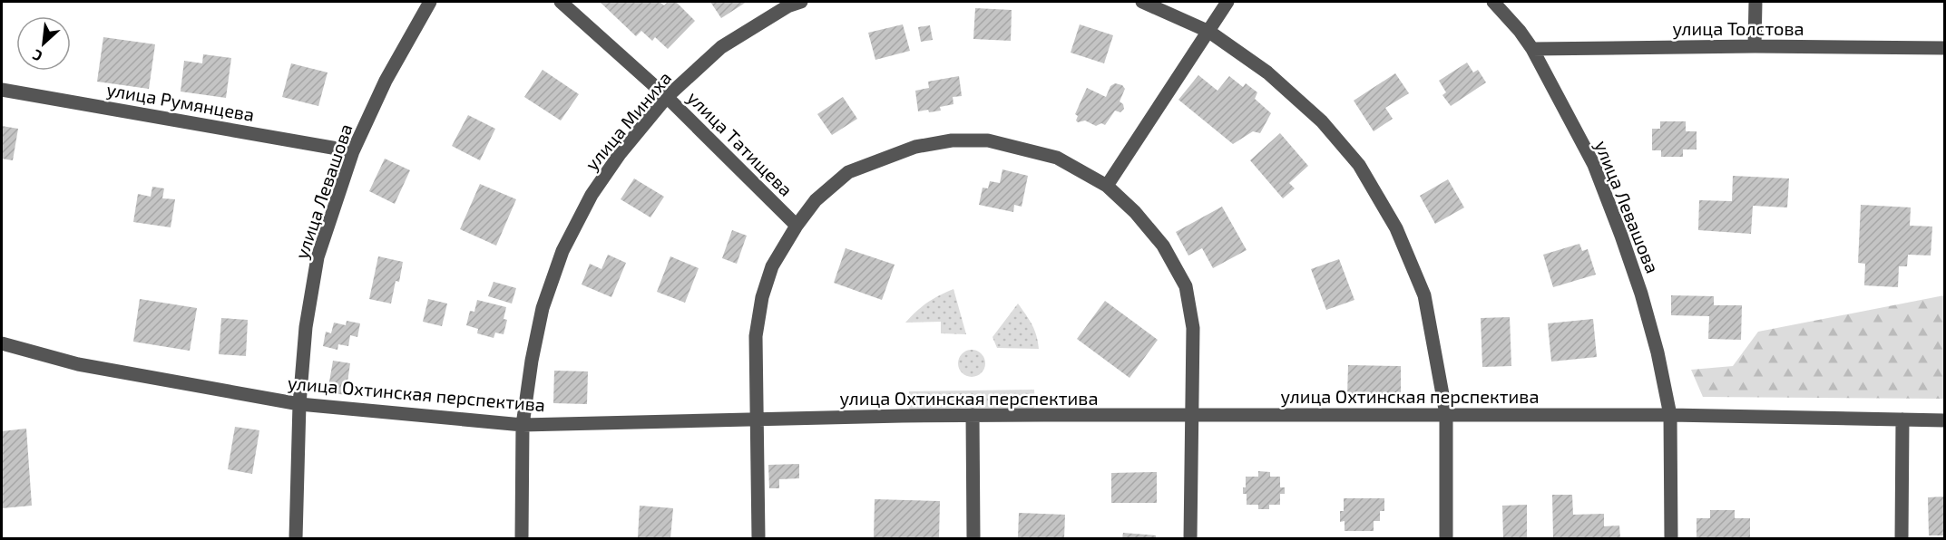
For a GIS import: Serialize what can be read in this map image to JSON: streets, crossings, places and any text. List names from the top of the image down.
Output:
{
  "streets": {
    "street": [
      "улица Толстова",
      "улица Румянцева",
      "улица Миниха",
      "улица Татищева",
      "улица Левашова",
      "улица Охтинская перспектива"
    ]
  },
  "crossings": [
    ["улица Толстова", "улица Левашова"],
    ["улица Румянцева", "улица Левашова"],
    ["улица Миниха", "улица Татищева"],
    ["улица Миниха", "улица Охтинская перспектива"],
    ["улица Левашова", "улица Охтинская перспектива"]
  ],
  "north": "bottom left"
}
